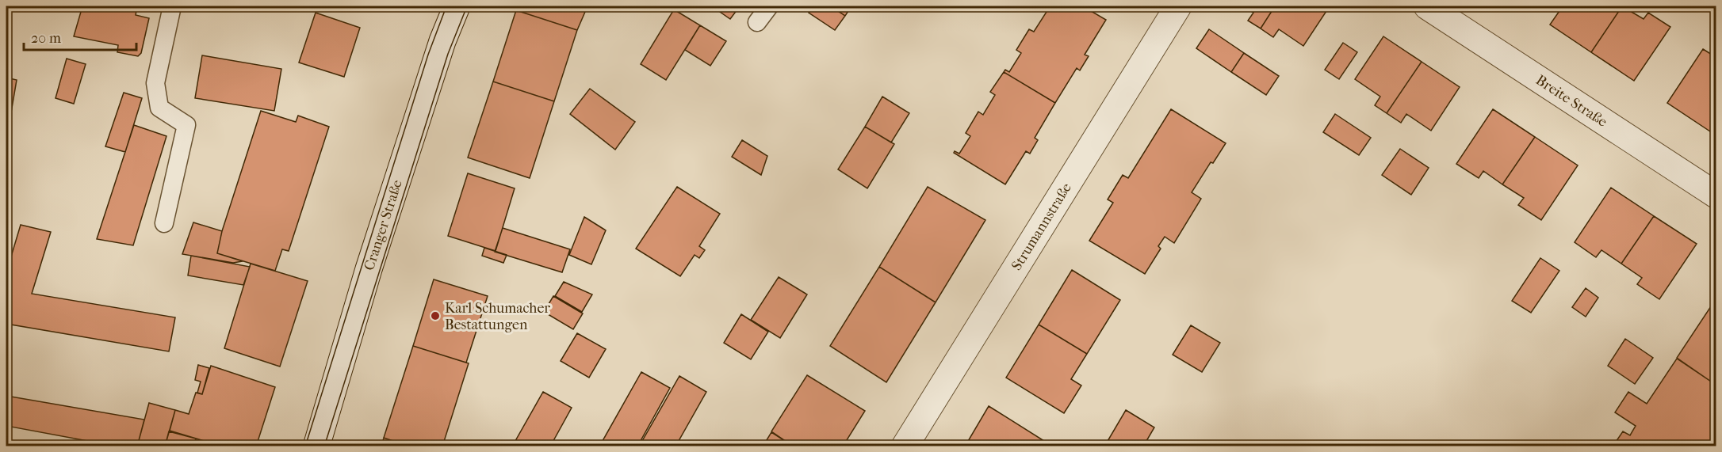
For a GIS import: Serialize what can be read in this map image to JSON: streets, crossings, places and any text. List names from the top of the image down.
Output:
{
  "streets": {
    "street": ["Breite Straße", "Cranger Straße", "Strumannstraße"]
  },
  "places": ["Karl Schumacher Bestattungen"],
  "scale_bar": "20 m"
}
